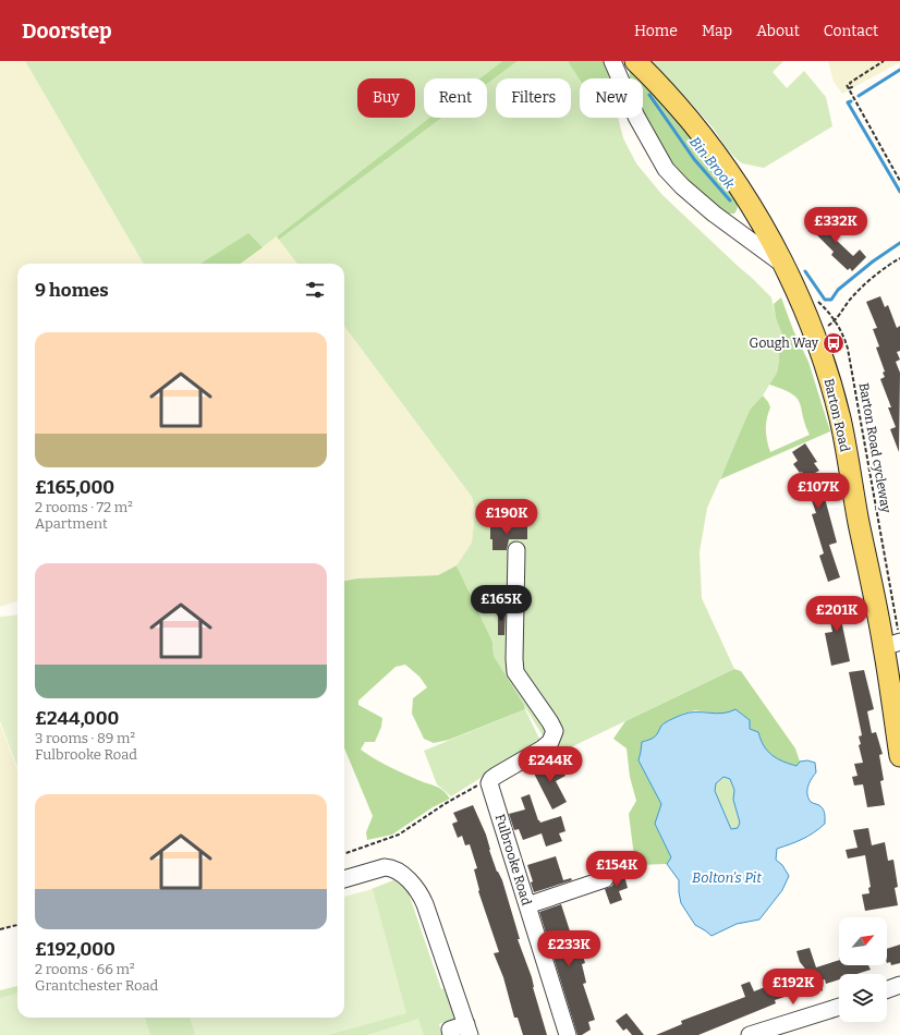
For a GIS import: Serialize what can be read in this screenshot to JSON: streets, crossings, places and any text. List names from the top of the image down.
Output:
{
  "streets": {
    "main road": ["Barton Road"],
    "street": ["Fulbrooke Road"],
    "path": ["Barton Road cycleway"]
  },
  "crossings": [
    ["Barton Road", "Barton Road cycleway"]
  ],
  "water": ["Bin Brook", "Bolton’s Pit"],
  "places": {
    "bus stop": ["Gough Way"]
  },
  "north": "top right",
  "page": {
    "header": "Doorstep",
    "nav": [
      "Home",
      "Map",
      "About",
      "Contact"
    ],
    "chip": [
      "Buy",
      "Rent",
      "Filters",
      "New"
    ],
    "price": [
      "£332K",
      "£107K",
      "£190K",
      "£165K",
      "£201K",
      "£244K",
      "£154K",
      "£233K",
      "£192K"
    ],
    "heading": "9 homes",
    "list": [
      {
        "name": "£165,000",
        "note": "2 rooms · 72 m² · Apartment"
      },
      {
        "name": "£244,000",
        "note": "3 rooms · 89 m² · Fulbrooke Road"
      },
      {
        "name": "£192,000",
        "note": "2 rooms · 66 m² · Grantchester Road"
      }
    ]
  }
}
